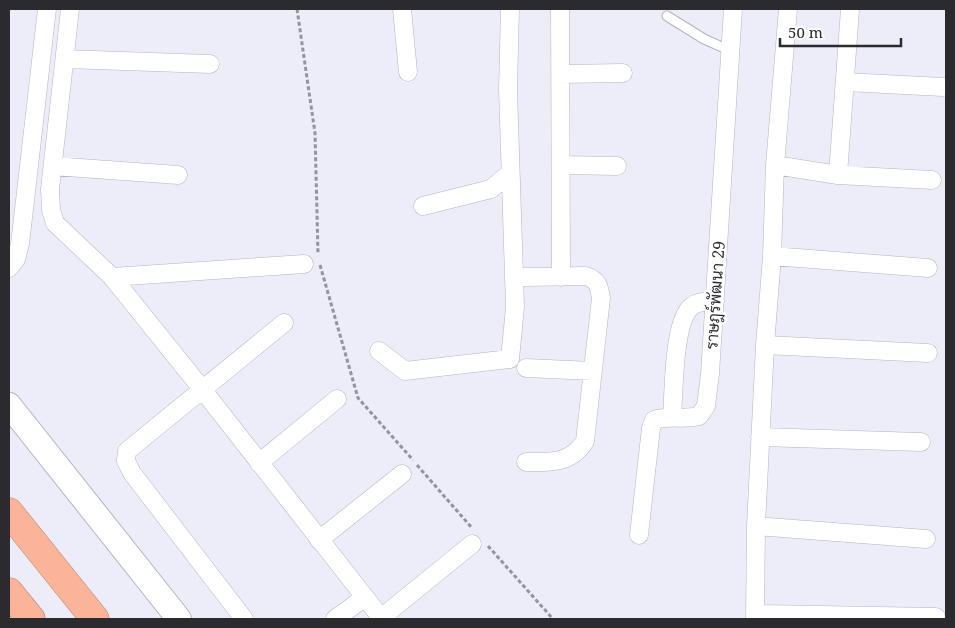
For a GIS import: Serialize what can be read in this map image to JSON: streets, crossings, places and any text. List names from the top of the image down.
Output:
{
  "streets": {
    "street": ["ราษฎร์พัฒนา 29"]
  },
  "scale_bar": "50 m"
}
